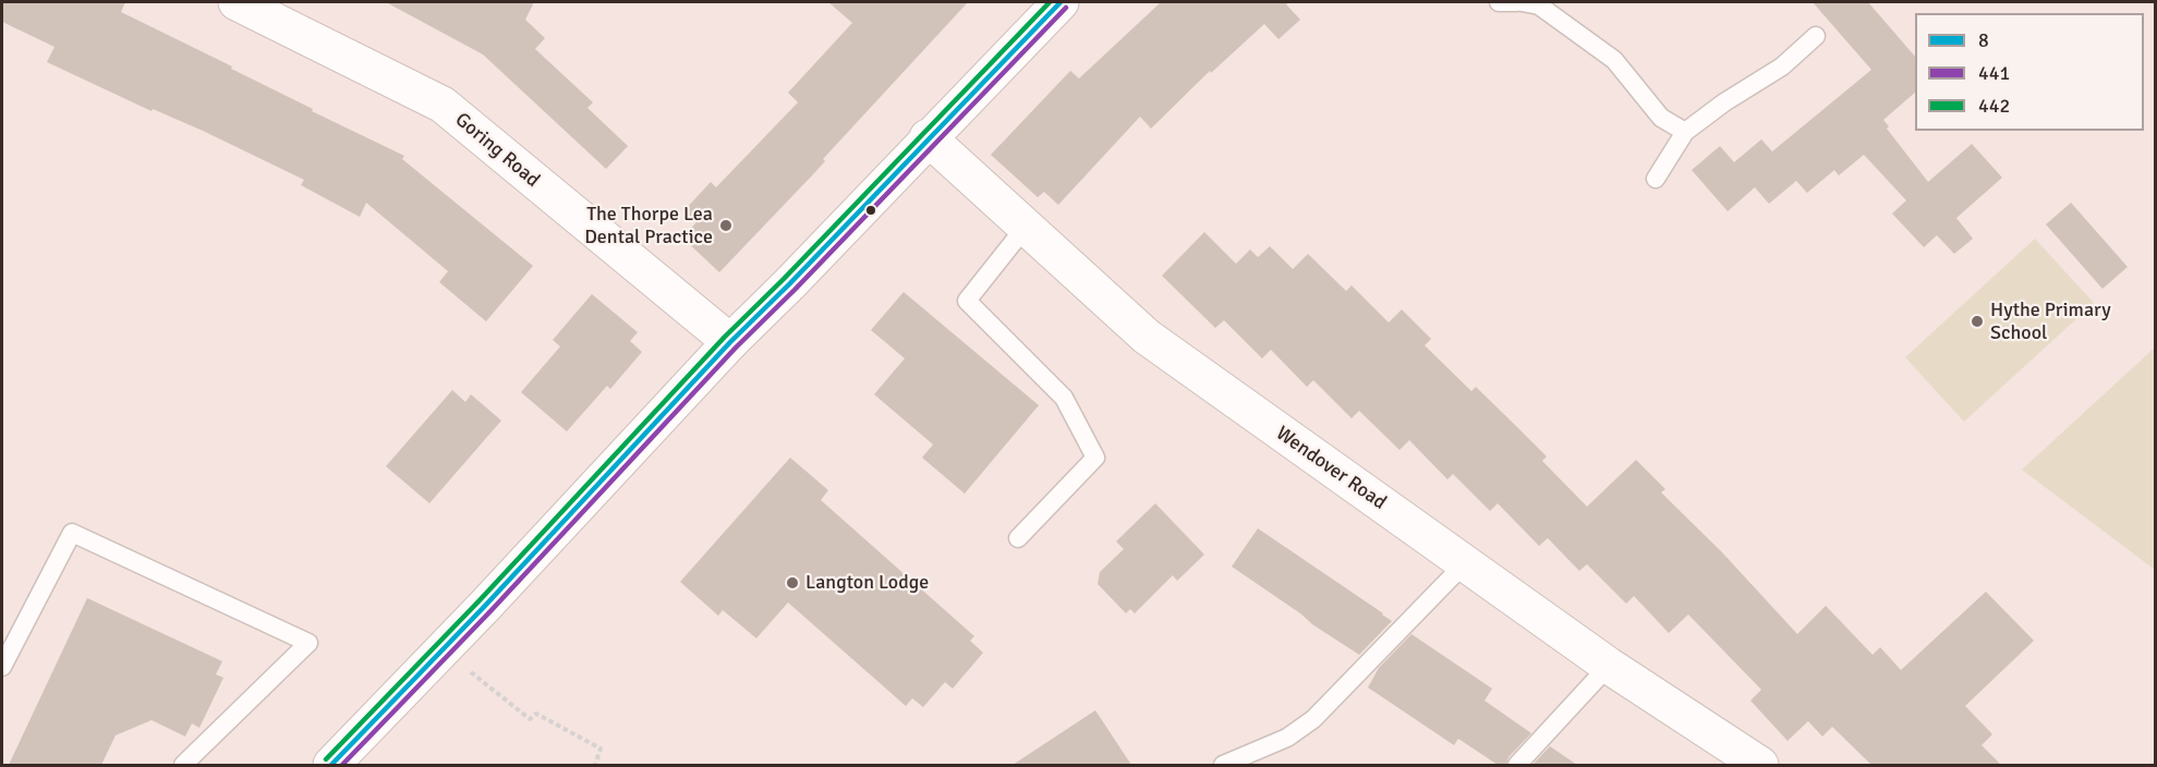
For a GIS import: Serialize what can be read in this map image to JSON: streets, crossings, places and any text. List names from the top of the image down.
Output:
{
  "streets": {
    "street": ["Goring Road", "Wendover Road"]
  },
  "places": ["The Thorpe Lea Dental Practice", "Hythe Primary School", "Langton Lodge"],
  "lines": ["transit line 8", "transit line 442", "transit line 441"],
  "legend": ["8", "441", "442"]
}
